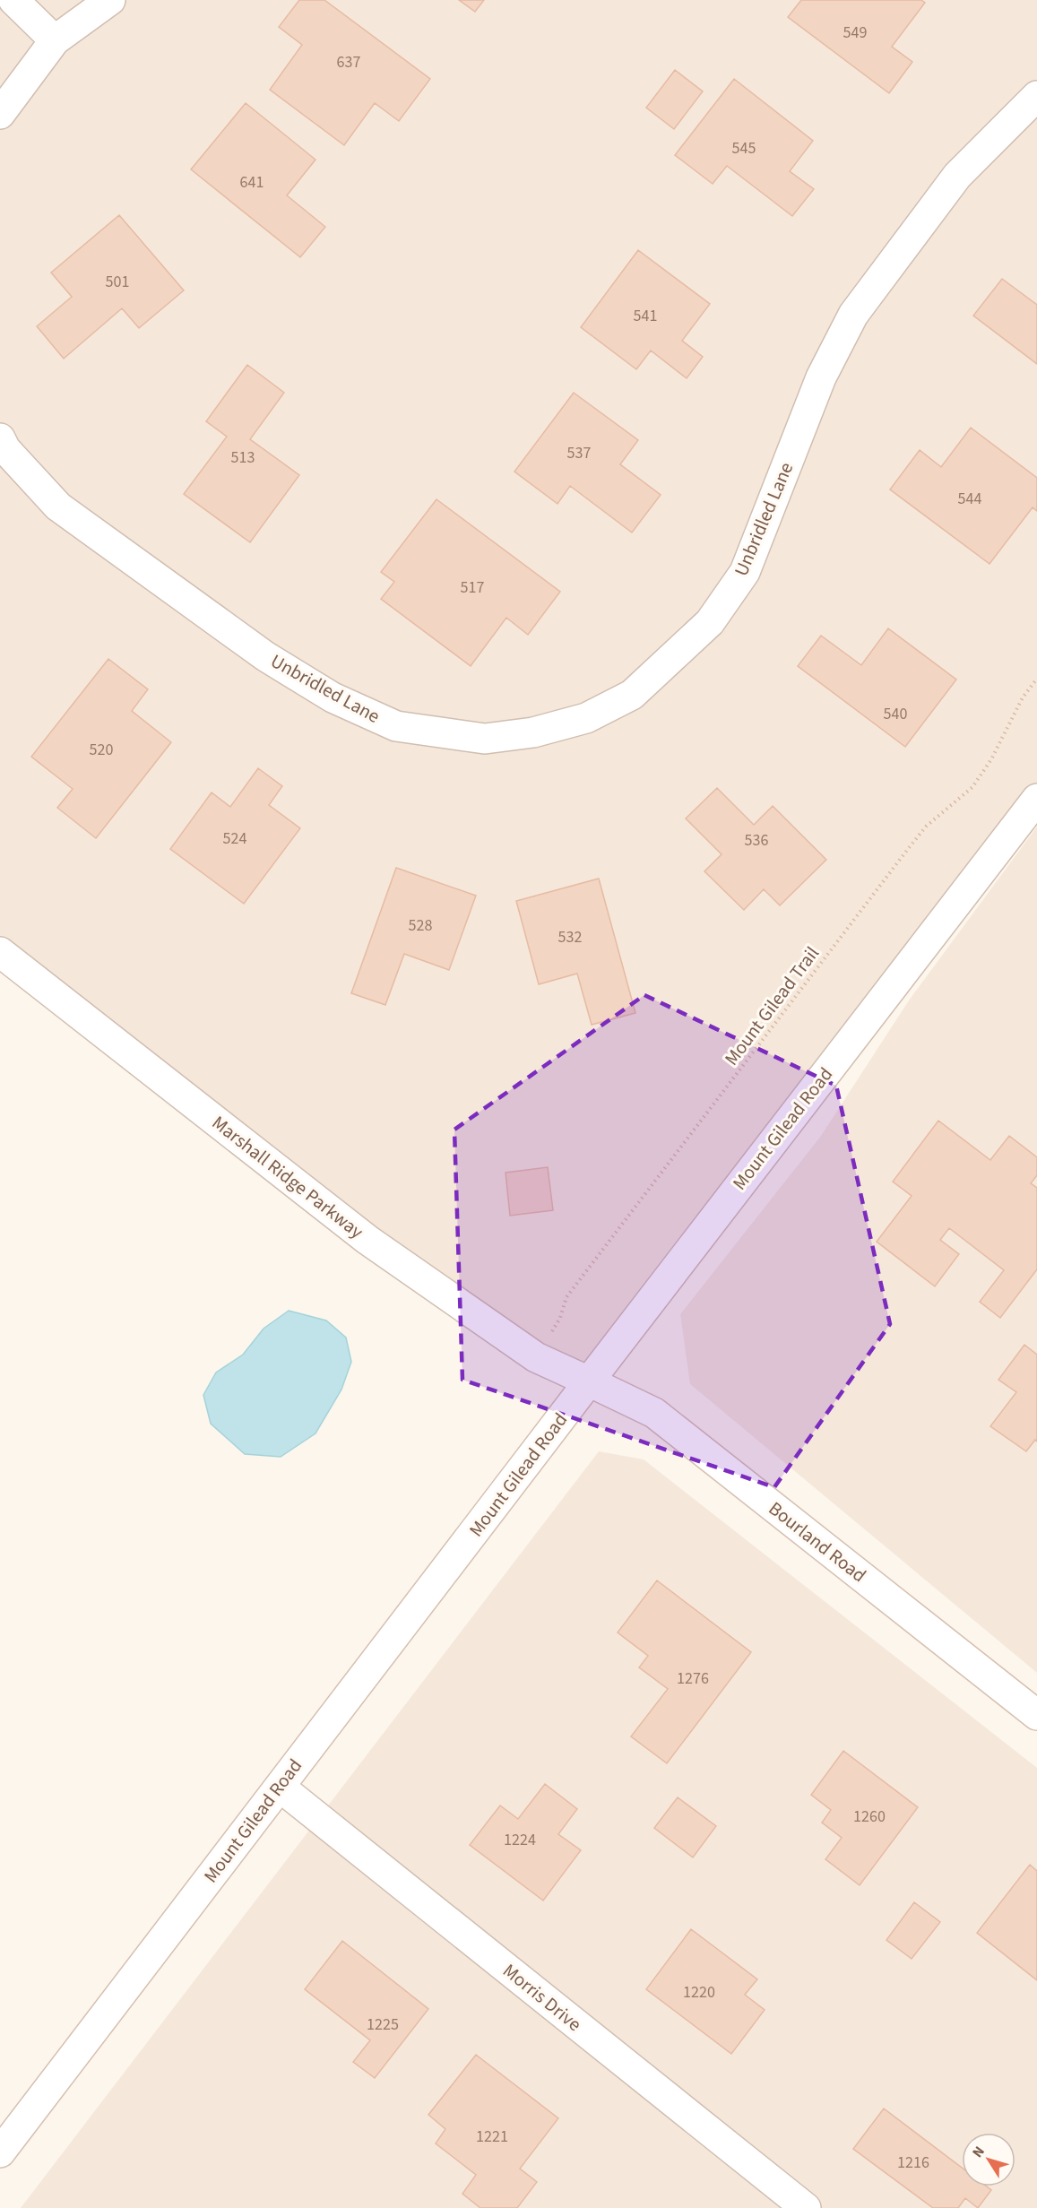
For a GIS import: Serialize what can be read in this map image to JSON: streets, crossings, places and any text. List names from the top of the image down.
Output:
{
  "streets": {
    "street": [
      "Unbridled Lane",
      "Mount Gilead Road",
      "Marshall Ridge Parkway",
      "Bourland Road",
      "Morris Drive"
    ],
    "path": ["Mount Gilead Trail"]
  },
  "crossings": [
    ["Mount Gilead Trail", "Marshall Ridge Parkway"],
    ["Mount Gilead Road", "Marshall Ridge Parkway"],
    ["Mount Gilead Road", "Bourland Road"],
    ["Mount Gilead Road", "Morris Drive"],
    ["Marshall Ridge Parkway", "Bourland Road"]
  ],
  "house_numbers": [
    "549",
    "637",
    "545",
    "641",
    "501",
    "541",
    "537",
    "513",
    "544",
    "517",
    "540",
    "520",
    "524",
    "536",
    "528",
    "532",
    "1276",
    "1260",
    "1224",
    "1220",
    "1225",
    "1221",
    "1216"
  ],
  "north": "top left"
}
